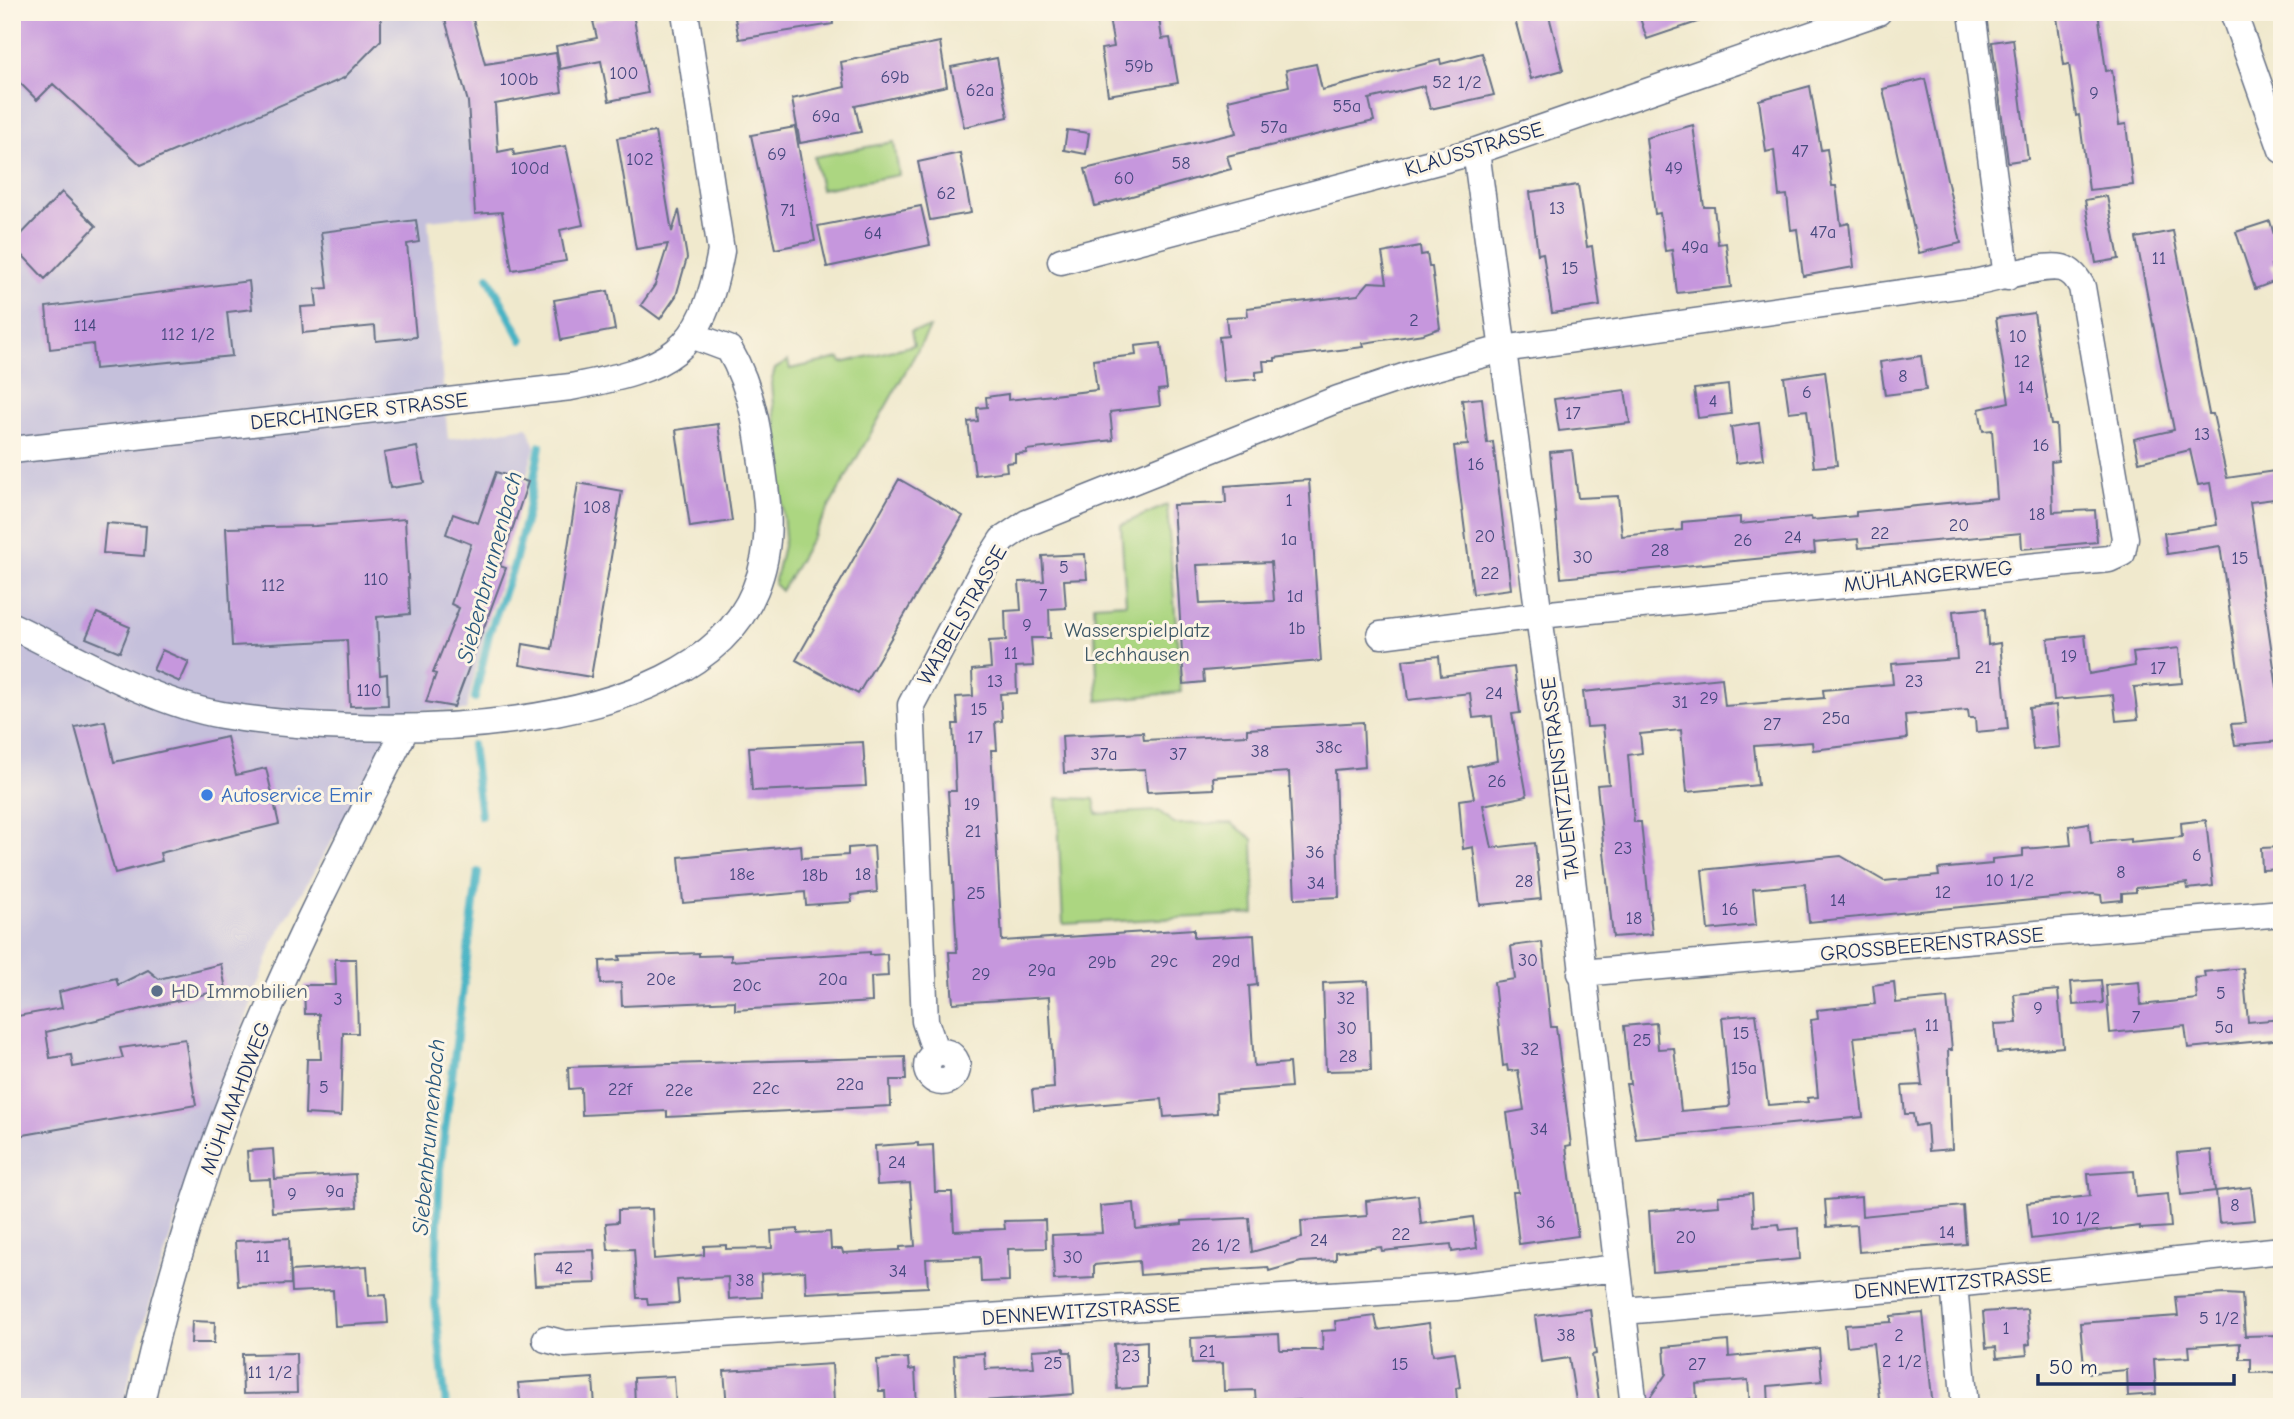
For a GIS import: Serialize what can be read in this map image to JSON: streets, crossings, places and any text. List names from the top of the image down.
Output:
{
  "streets": {
    "street": [
      "KLAUSSTRASSE",
      "DERCHINGER STRASSE",
      "MÜHLANGERWEG",
      "WAIBELSTRASSE",
      "TAUENTZIENSTRASSE",
      "GROSSBEERENSTRASSE",
      "MÜHLMAHDWEG",
      "DENNEWITZSTRASSE"
    ]
  },
  "crossings": [
    ["KLAUSSTRASSE", "TAUENTZIENSTRASSE"],
    ["MÜHLANGERWEG", "WAIBELSTRASSE"],
    ["MÜHLANGERWEG", "TAUENTZIENSTRASSE"],
    ["WAIBELSTRASSE", "TAUENTZIENSTRASSE"],
    ["TAUENTZIENSTRASSE", "GROSSBEERENSTRASSE"],
    ["TAUENTZIENSTRASSE", "DENNEWITZSTRASSE"]
  ],
  "water": ["Siebenbrunnenbach"],
  "parks": ["Wasserspielplatz Lechhausen"],
  "places": ["Autoservice Emir", "HD Immobilien"],
  "house_numbers": [
    "59b",
    "100",
    "69b",
    "100b",
    "52 1/2",
    "62a",
    "9",
    "55a",
    "69a",
    "57a",
    "47",
    "69",
    "102",
    "58",
    "100d",
    "49",
    "60",
    "62",
    "13",
    "71",
    "47a",
    "64",
    "49a",
    "11",
    "15",
    "2",
    "114",
    "112 1/2",
    "10",
    "12",
    "8",
    "14",
    "6",
    "4",
    "17",
    "13",
    "16",
    "16",
    "1",
    "108",
    "18",
    "20",
    "22",
    "20",
    "24",
    "1a",
    "26",
    "28",
    "30",
    "15",
    "5",
    "22",
    "110",
    "112",
    "7",
    "1d",
    "9",
    "1b",
    "11",
    "19",
    "21",
    "17",
    "13",
    "23",
    "110",
    "24",
    "29",
    "31",
    "15",
    "25a",
    "27",
    "17",
    "38c",
    "38",
    "37a",
    "37",
    "26",
    "19",
    "21",
    "23",
    "36",
    "6",
    "8",
    "18e",
    "18",
    "18b",
    "10 1/2",
    "28",
    "34",
    "12",
    "25",
    "14",
    "16",
    "18",
    "30",
    "29c",
    "29d",
    "29b",
    "29a",
    "29",
    "20e",
    "20a",
    "20c",
    "5",
    "32",
    "3",
    "9",
    "7",
    "11",
    "5a",
    "30",
    "15",
    "25",
    "32",
    "28",
    "15a",
    "22a",
    "5",
    "22c",
    "22f",
    "22e",
    "34",
    "24",
    "9a",
    "9",
    "8",
    "10 1/2",
    "36",
    "14",
    "22",
    "20",
    "24",
    "26 1/2",
    "11",
    "30",
    "42",
    "34",
    "38",
    "5 1/2",
    "1",
    "38",
    "2",
    "21",
    "23",
    "2 1/2",
    "25",
    "15",
    "27",
    "11 1/2"
  ],
  "scale_bar": "50 m"
}
